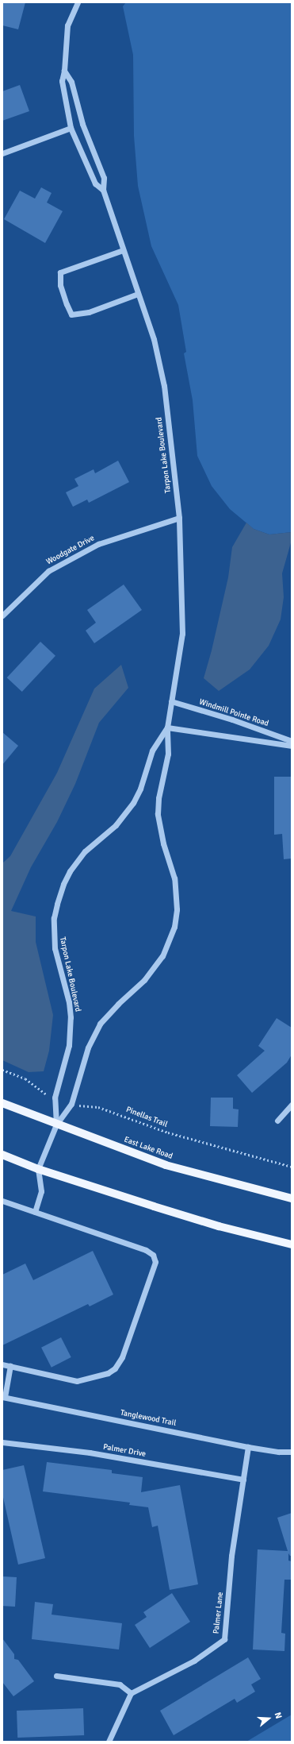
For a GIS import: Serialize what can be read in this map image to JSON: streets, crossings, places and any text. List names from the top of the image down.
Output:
{
  "streets": {
    "main road": ["East Lake Road"],
    "street": [
      "Tarpon Lake Boulevard",
      "Woodgate Drive",
      "Windmill Pointe Road",
      "Tanglewood Trail",
      "Palmer Drive",
      "Palmer Lane"
    ],
    "path": ["Pinellas Trail"]
  },
  "crossings": [
    ["Tarpon Lake Boulevard", "Woodgate Drive"],
    ["Tarpon Lake Boulevard", "Windmill Pointe Road"],
    ["Tarpon Lake Boulevard", "Pinellas Trail"],
    ["Tarpon Lake Boulevard", "East Lake Road"],
    ["Tanglewood Trail", "Palmer Lane"],
    ["Palmer Drive", "Palmer Lane"]
  ],
  "north": "right"
}
